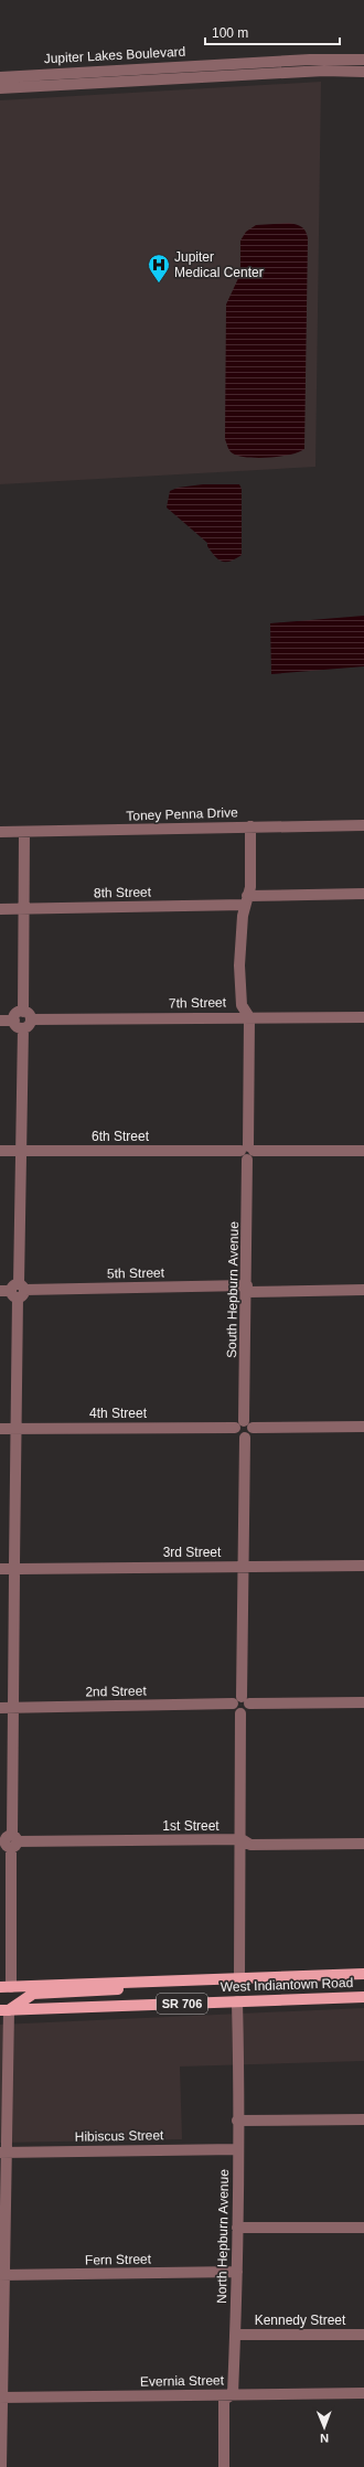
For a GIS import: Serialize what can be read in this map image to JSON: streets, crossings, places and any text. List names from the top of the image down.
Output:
{
  "streets": {
    "main road": ["West Indiantown Road", "SR 706"],
    "street": [
      "Jupiter Lakes Boulevard",
      "Toney Penna Drive",
      "8th Street",
      "7th Street",
      "6th Street",
      "5th Street",
      "South Hepburn Avenue",
      "4th Street",
      "3rd Street",
      "2nd Street",
      "1st Street",
      "Hibiscus Street",
      "North Hepburn Avenue",
      "Fern Street",
      "Kennedy Street",
      "Evernia Street"
    ]
  },
  "crossings": [
    ["Toney Penna Drive", "South Hepburn Avenue"],
    ["8th Street", "South Hepburn Avenue"],
    ["7th Street", "South Hepburn Avenue"],
    ["6th Street", "South Hepburn Avenue"],
    ["5th Street", "South Hepburn Avenue"],
    ["South Hepburn Avenue", "4th Street"],
    ["West Indiantown Road", "North Hepburn Avenue"],
    ["Hibiscus Street", "North Hepburn Avenue"],
    ["North Hepburn Avenue", "Fern Street"],
    ["North Hepburn Avenue", "Kennedy Street"],
    ["North Hepburn Avenue", "Evernia Street"]
  ],
  "places": {
    "hospital": ["Jupiter Medical Center"]
  },
  "scale_bar": "100 m",
  "north": "bottom"
}
